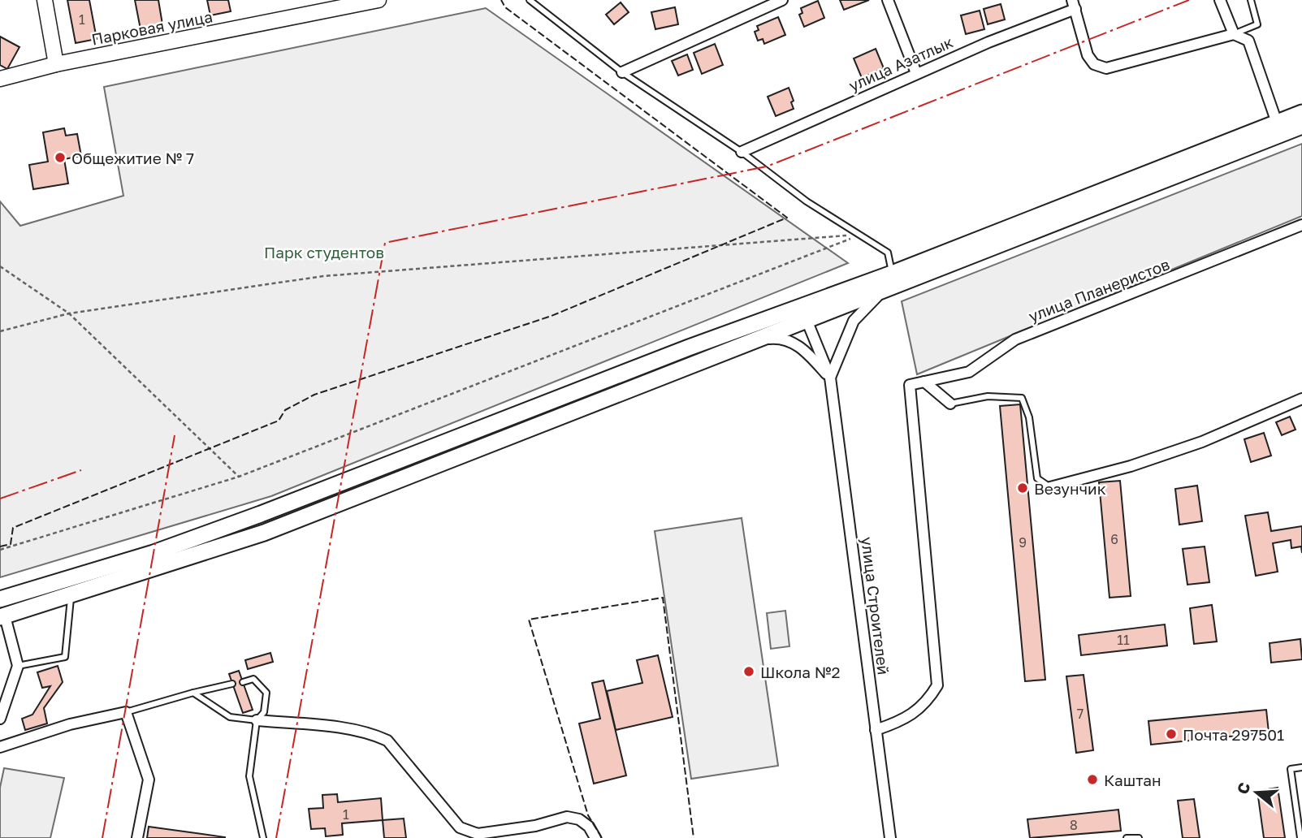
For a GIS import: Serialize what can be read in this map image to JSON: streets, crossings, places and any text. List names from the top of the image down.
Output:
{
  "streets": {
    "street": [
      "Парковая улица",
      "улица Азатлык",
      "улица Планеристов",
      "улица Строителей"
    ]
  },
  "crossings": [
    ["улица Планеристов", "улица Строителей"]
  ],
  "parks": ["Парк студентов"],
  "places": [
    "Общежитие № 7",
    "Везунчик",
    "Школа №2",
    "Почта 297501",
    "Каштан"
  ],
  "house_numbers": [
    "1",
    "6",
    "9",
    "11",
    "7",
    "1",
    "8"
  ],
  "north": "left"
}
